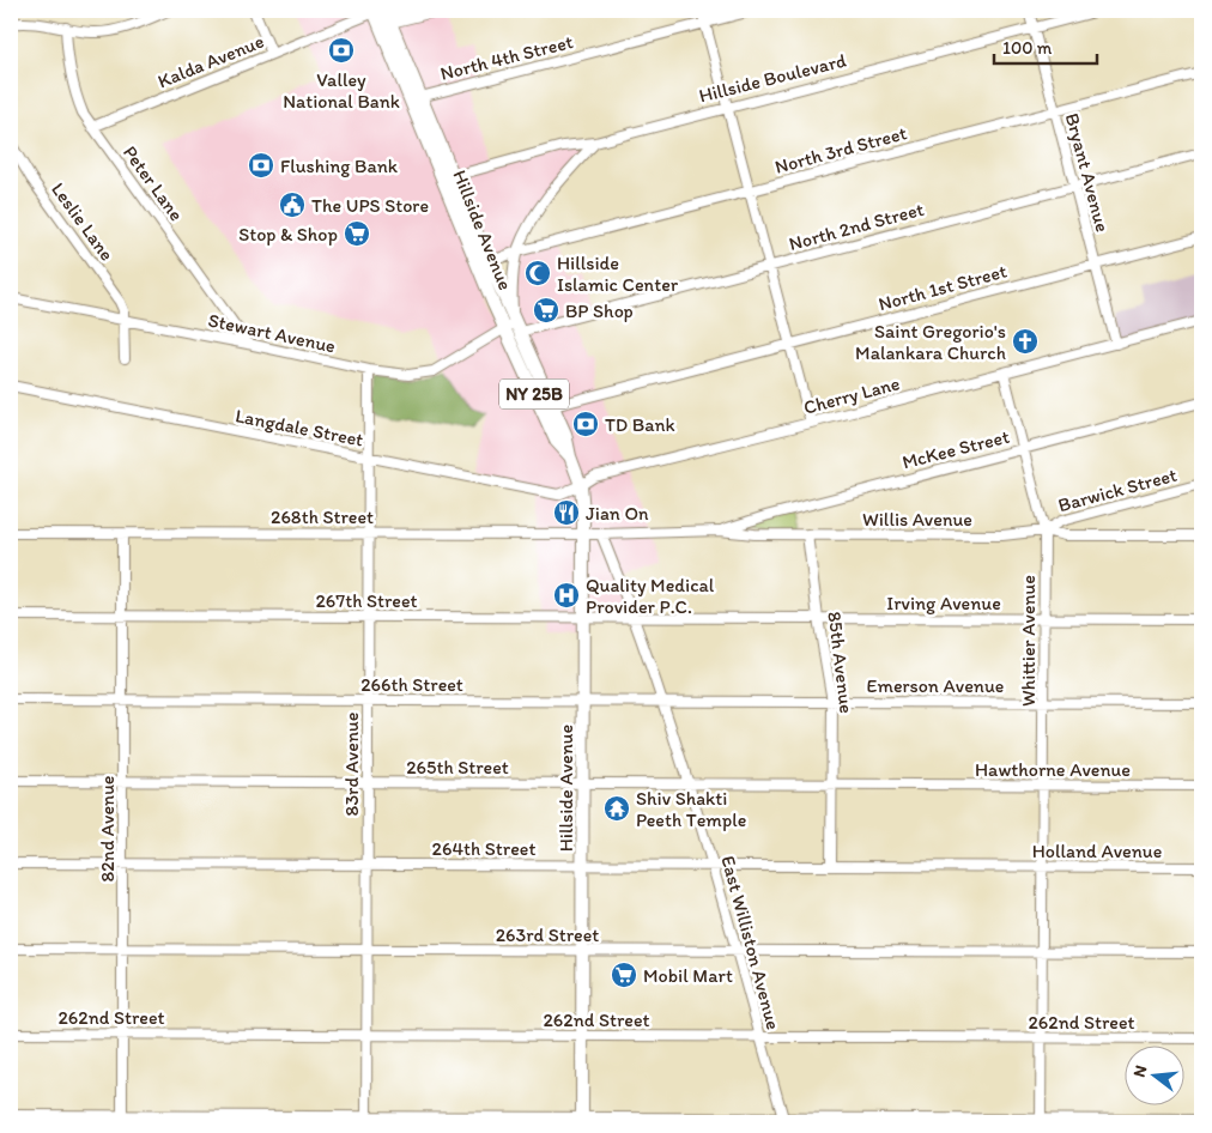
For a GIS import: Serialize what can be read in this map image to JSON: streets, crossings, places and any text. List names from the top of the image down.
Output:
{
  "streets": {
    "main road": ["Hillside Avenue", "NY 25B"],
    "street": [
      "North 4th Street",
      "Kalda Avenue",
      "Hillside Boulevard",
      "North 3rd Street",
      "Bryant Avenue",
      "Peter Lane",
      "Leslie Lane",
      "North 2nd Street",
      "North 1st Street",
      "Stewart Avenue",
      "Cherry Lane",
      "Langdale Street",
      "McKee Street",
      "Barwick Street",
      "268th Street",
      "Willis Avenue",
      "267th Street",
      "Irving Avenue",
      "Whittier Avenue",
      "85th Avenue",
      "266th Street",
      "Emerson Avenue",
      "83rd Avenue",
      "265th Street",
      "Hawthorne Avenue",
      "82nd Avenue",
      "264th Street",
      "Holland Avenue",
      "263rd Street",
      "East Williston Avenue",
      "262nd Street"
    ]
  },
  "crossings": [
    ["North 4th Street", "Hillside Avenue"],
    ["Kalda Avenue", "Peter Lane"],
    ["Kalda Avenue", "Hillside Avenue"],
    ["Hillside Boulevard", "Bryant Avenue"],
    ["Hillside Boulevard", "Hillside Avenue"],
    ["North 3rd Street", "Bryant Avenue"],
    ["North 3rd Street", "Hillside Avenue"],
    ["Bryant Avenue", "North 2nd Street"],
    ["Bryant Avenue", "North 1st Street"],
    ["Bryant Avenue", "Cherry Lane"],
    ["Peter Lane", "Stewart Avenue"],
    ["Leslie Lane", "Stewart Avenue"],
    ["North 2nd Street", "Hillside Avenue"],
    ["North 2nd Street", "Stewart Avenue"],
    ["Hillside Avenue", "North 1st Street"],
    ["Hillside Avenue", "Stewart Avenue"],
    ["Hillside Avenue", "Cherry Lane"],
    ["Hillside Avenue", "Langdale Street"],
    ["Hillside Avenue", "268th Street"],
    ["Hillside Avenue", "267th Street"],
    ["Hillside Avenue", "266th Street"],
    ["Hillside Avenue", "265th Street"],
    ["Hillside Avenue", "264th Street"],
    ["Hillside Avenue", "263rd Street"],
    ["Hillside Avenue", "262nd Street"],
    ["Stewart Avenue", "83rd Avenue"],
    ["Cherry Lane", "Langdale Street"],
    ["Cherry Lane", "Whittier Avenue"],
    ["Langdale Street", "83rd Avenue"],
    ["McKee Street", "Willis Avenue"],
    ["McKee Street", "Whittier Avenue"],
    ["Barwick Street", "Willis Avenue"],
    ["Barwick Street", "Whittier Avenue"],
    ["268th Street", "Willis Avenue"],
    ["268th Street", "83rd Avenue"],
    ["268th Street", "82nd Avenue"],
    ["268th Street", "East Williston Avenue"],
    ["Willis Avenue", "Whittier Avenue"],
    ["Willis Avenue", "85th Avenue"],
    ["267th Street", "Irving Avenue"],
    ["267th Street", "83rd Avenue"],
    ["267th Street", "82nd Avenue"],
    ["267th Street", "East Williston Avenue"],
    ["Irving Avenue", "Whittier Avenue"],
    ["Irving Avenue", "85th Avenue"],
    ["Whittier Avenue", "Emerson Avenue"],
    ["Whittier Avenue", "Hawthorne Avenue"],
    ["Whittier Avenue", "Holland Avenue"],
    ["Whittier Avenue", "263rd Street"],
    ["Whittier Avenue", "262nd Street"],
    ["85th Avenue", "Emerson Avenue"],
    ["85th Avenue", "265th Street"],
    ["85th Avenue", "264th Street"],
    ["266th Street", "Emerson Avenue"],
    ["266th Street", "83rd Avenue"],
    ["266th Street", "82nd Avenue"],
    ["266th Street", "East Williston Avenue"],
    ["83rd Avenue", "265th Street"],
    ["83rd Avenue", "264th Street"],
    ["83rd Avenue", "263rd Street"],
    ["83rd Avenue", "262nd Street"],
    ["265th Street", "Hawthorne Avenue"],
    ["265th Street", "82nd Avenue"],
    ["265th Street", "East Williston Avenue"],
    ["82nd Avenue", "264th Street"],
    ["82nd Avenue", "263rd Street"],
    ["82nd Avenue", "262nd Street"],
    ["264th Street", "Holland Avenue"],
    ["264th Street", "East Williston Avenue"],
    ["263rd Street", "East Williston Avenue"],
    ["East Williston Avenue", "262nd Street"]
  ],
  "places": {
    "bank": ["Valley National Bank", "Flushing Bank", "TD Bank"],
    "public building": ["The UPS Store"],
    "supermarket": ["Stop & Shop", "BP Shop", "Mobil Mart"],
    "mosque": ["Hillside Islamic Center"],
    "church": ["Saint Gregorio's Malankara Church"],
    "restaurant": ["Jian On"],
    "hospital": ["Quality Medical Provider P.C."],
    "temple": ["Shiv Shakti Peeth Temple"]
  },
  "scale_bar": "100 m",
  "north": "left"
}
